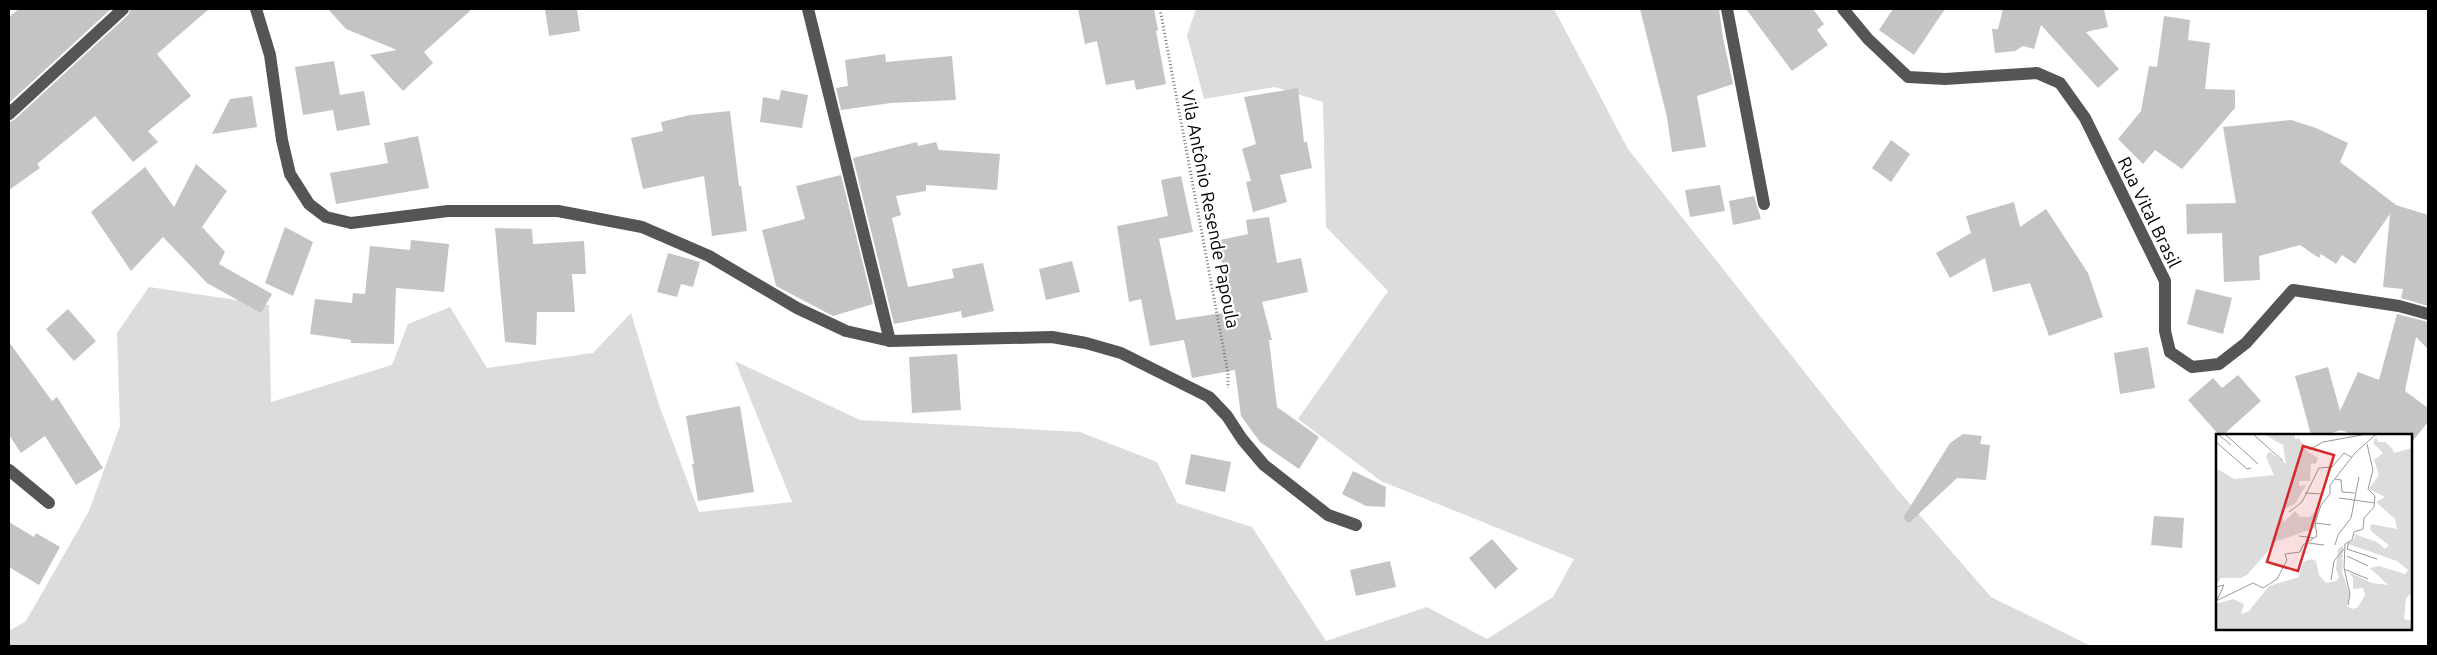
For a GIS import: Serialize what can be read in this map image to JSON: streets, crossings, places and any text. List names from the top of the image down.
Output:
{
  "streets": {
    "street": ["Rua Vital Brasil"],
    "path": ["Vila Antônio Resende Papoula"]
  }
}
